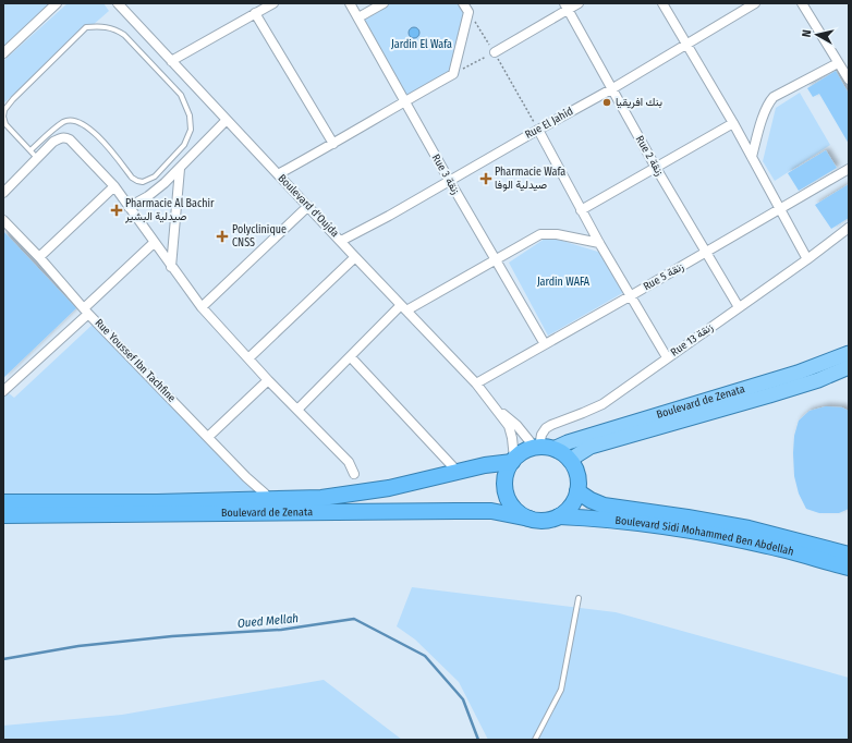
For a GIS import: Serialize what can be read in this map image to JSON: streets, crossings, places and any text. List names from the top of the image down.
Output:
{
  "streets": {
    "highway": ["Boulevard de Zenata", "Boulevard Sidi Mohammed Ben Abdellah"],
    "street": [
      "Rue El Jahid",
      "Rue 2 زنقة",
      "Rue 3 زنقة",
      "Boulevard d'Oujda",
      "Rue 5 زنقة",
      "Rue 13 زنقة",
      "Rue Youssef Ibn Tachfine"
    ]
  },
  "crossings": [
    ["Rue El Jahid", "Rue 2 زنقة"],
    ["Rue El Jahid", "Rue 3 زنقة"],
    ["Rue El Jahid", "Boulevard d'Oujda"],
    ["Rue 2 زنقة", "Rue 5 زنقة"],
    ["Rue 2 زنقة", "Rue 13 زنقة"],
    ["Rue 3 زنقة", "Rue 5 زنقة"],
    ["Boulevard d'Oujda", "Rue 5 زنقة"],
    ["Boulevard d'Oujda", "Rue 13 زنقة"],
    ["Boulevard d'Oujda", "Boulevard de Zenata"],
    ["Boulevard d'Oujda", "Boulevard Sidi Mohammed Ben Abdellah"],
    ["Rue 13 زنقة", "Boulevard de Zenata"],
    ["Rue 13 زنقة", "Boulevard Sidi Mohammed Ben Abdellah"],
    ["Rue Youssef Ibn Tachfine", "Boulevard de Zenata"],
    ["Boulevard de Zenata", "Boulevard Sidi Mohammed Ben Abdellah"]
  ],
  "water": ["Oued Mellah"],
  "parks": ["Jardin El Wafa", "Jardin WAFA"],
  "places": {
    "other": ["بنك افريقيا"],
    "health": ["Pharmacie Wafa صيدلية الوفا", "Pharmacie Al Bachir صيدلية البشير", "Polyclinique CNSS"]
  },
  "north": "left"
}
